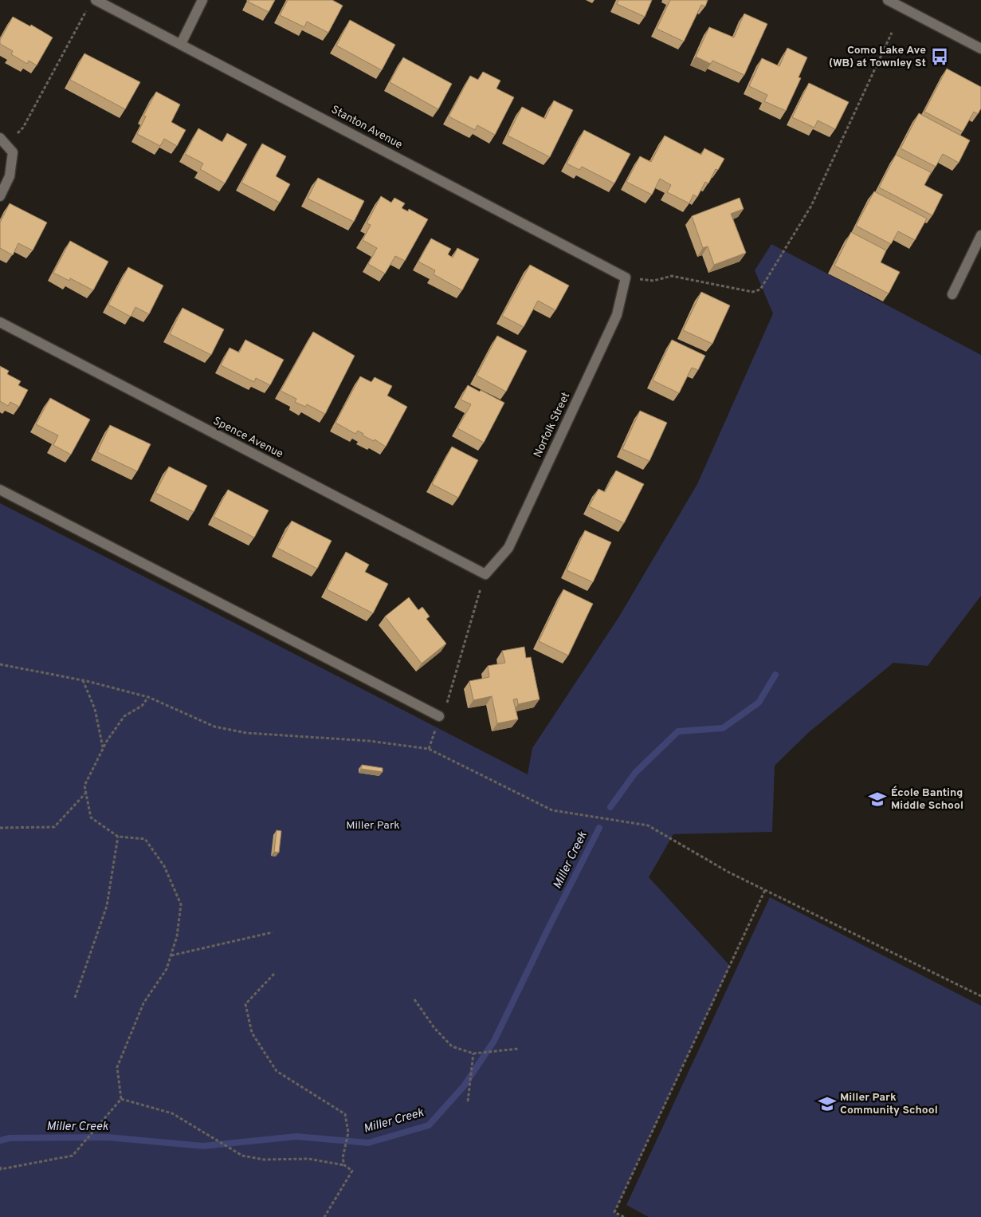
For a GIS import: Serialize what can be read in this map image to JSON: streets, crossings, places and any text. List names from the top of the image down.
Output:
{
  "streets": {
    "street": ["Stanton Avenue", "Norfolk Street", "Spence Avenue"]
  },
  "crossings": [
    ["Stanton Avenue", "Norfolk Street"],
    ["Norfolk Street", "Spence Avenue"]
  ],
  "water": ["Miller Creek"],
  "parks": ["Miller Park"],
  "places": {
    "bus stop": ["Como Lake Ave (WB) at Townley St"],
    "school or university": ["École Banting Middle School", "Miller Park Community School"]
  }
}
